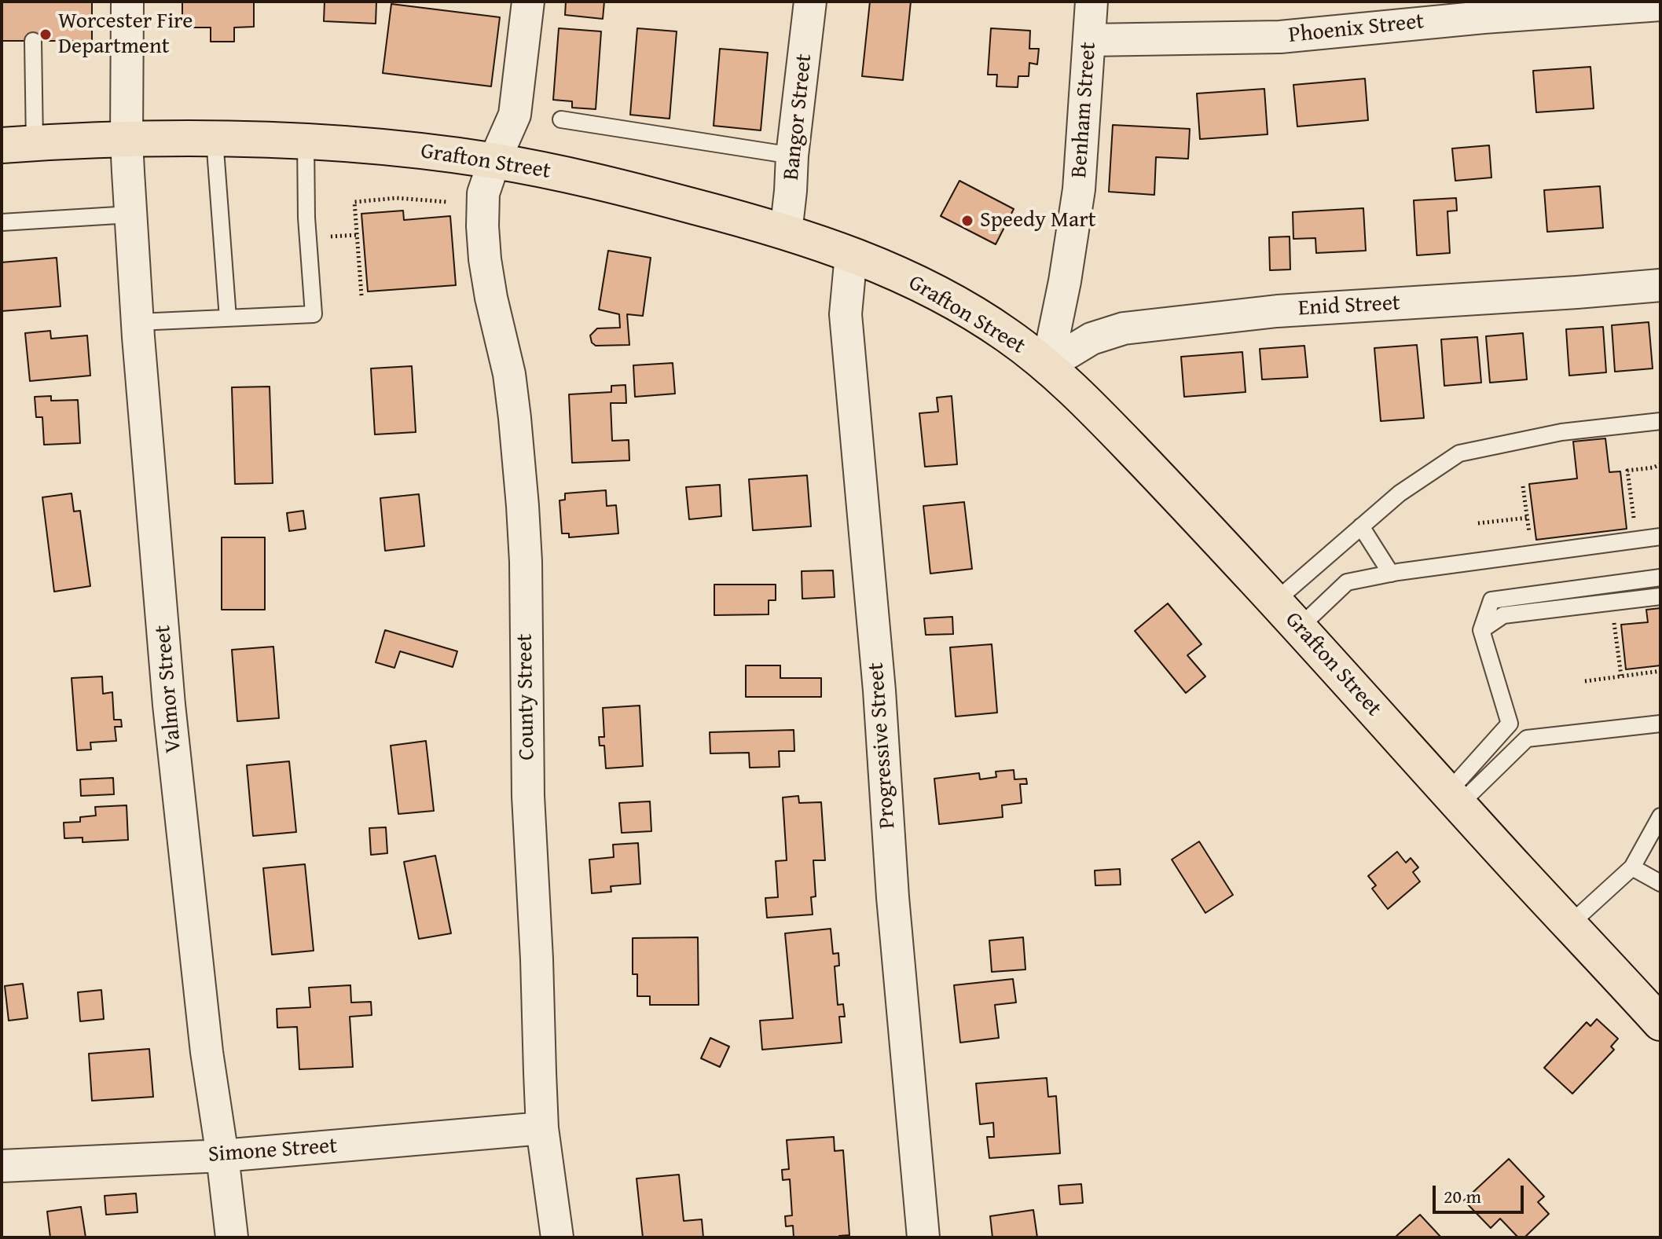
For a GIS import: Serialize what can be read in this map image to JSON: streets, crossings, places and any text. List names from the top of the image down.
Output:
{
  "streets": {
    "highway": ["Grafton Street"],
    "street": [
      "Phoenix Street",
      "Benham Street",
      "Bangor Street",
      "Enid Street",
      "Valmor Street",
      "County Street",
      "Progressive Street",
      "Simone Street"
    ]
  },
  "crossings": [
    ["Phoenix Street", "Benham Street"],
    ["Benham Street", "Grafton Street"],
    ["Benham Street", "Enid Street"],
    ["Bangor Street", "Grafton Street"],
    ["Grafton Street", "Enid Street"],
    ["Grafton Street", "Valmor Street"],
    ["Grafton Street", "County Street"],
    ["Grafton Street", "Progressive Street"],
    ["Valmor Street", "Simone Street"],
    ["County Street", "Simone Street"]
  ],
  "places": ["Worcester Fire Department", "Speedy Mart"],
  "scale_bar": "20 m"
}
